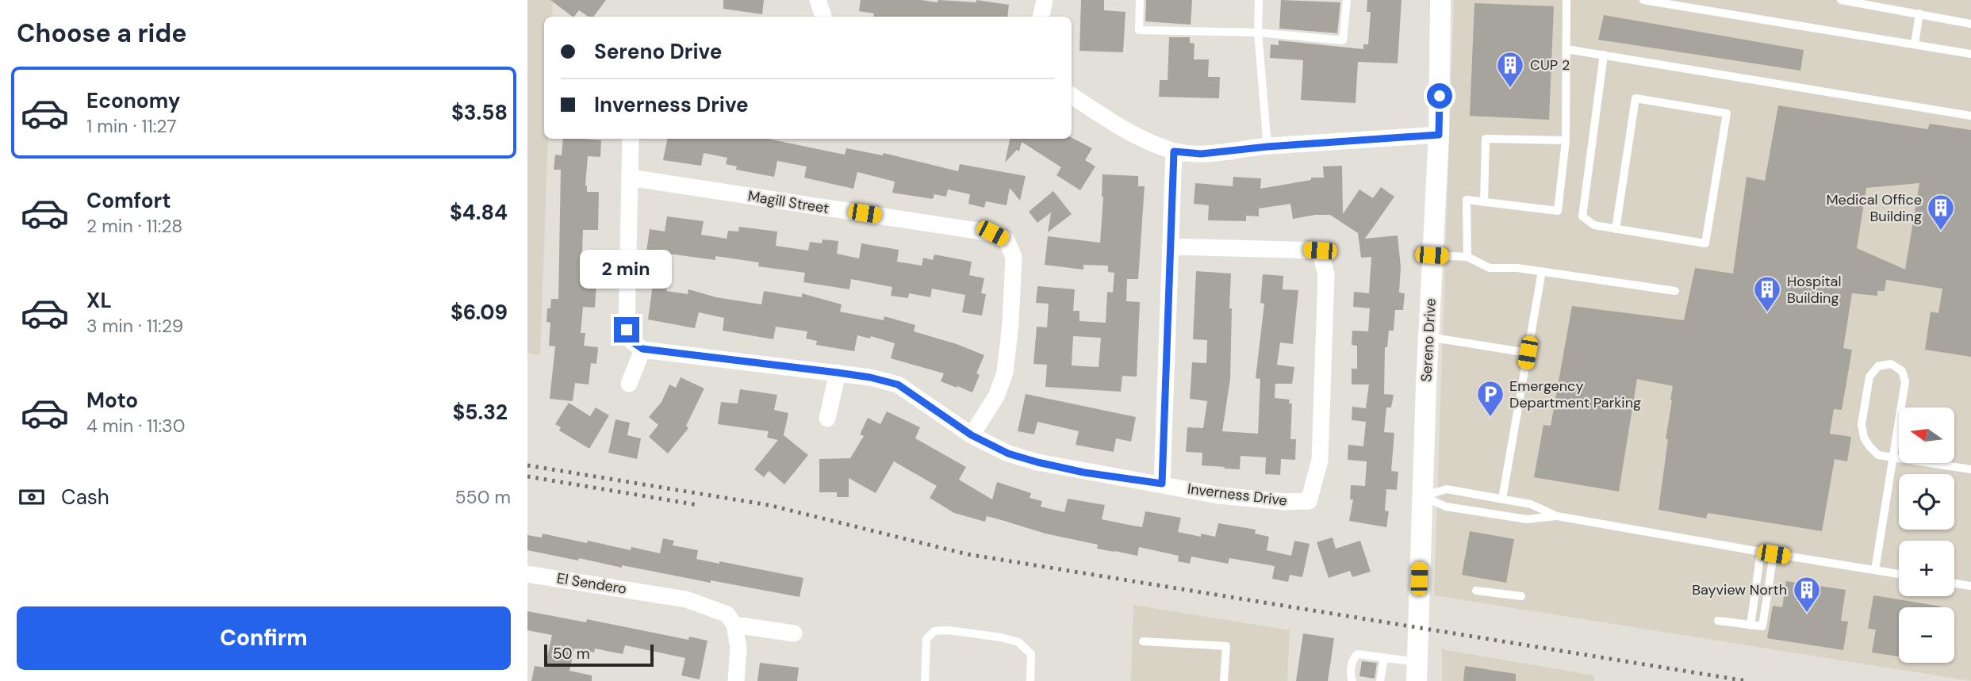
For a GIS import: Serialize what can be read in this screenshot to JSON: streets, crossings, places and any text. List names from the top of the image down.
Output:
{
  "streets": {
    "street": [
      "Magill Street",
      "Sereno Drive",
      "Inverness Drive",
      "El Sendero"
    ]
  },
  "crossings": [
    ["Magill Street", "Inverness Drive"]
  ],
  "places": {
    "building": [
      "CUP 2",
      "Medical Office Building",
      "Hospital Building",
      "Bayview North"
    ],
    "parking": ["Emergency Department Parking"]
  },
  "scale_bar": "50 m",
  "north": "left",
  "page": {
    "heading": "Choose a ride",
    "banner": ["Sereno Drive", "Inverness Drive"],
    "list": [
      {
        "name": "Economy",
        "note": "1 min · 11:27",
        "value": "$3.58"
      },
      {
        "name": "Comfort",
        "note": "2 min · 11:28",
        "value": "$4.84"
      },
      {
        "name": "XL",
        "note": "3 min · 11:29",
        "value": "$6.09"
      },
      {
        "name": "Moto",
        "note": "4 min · 11:30",
        "value": "$5.32"
      }
    ],
    "bubble": "2 min",
    "map_buttons": ["+", "−"],
    "pay": ["Cash", "550 m"],
    "buttons": "Confirm",
    "scale": "50 m"
  }
}
